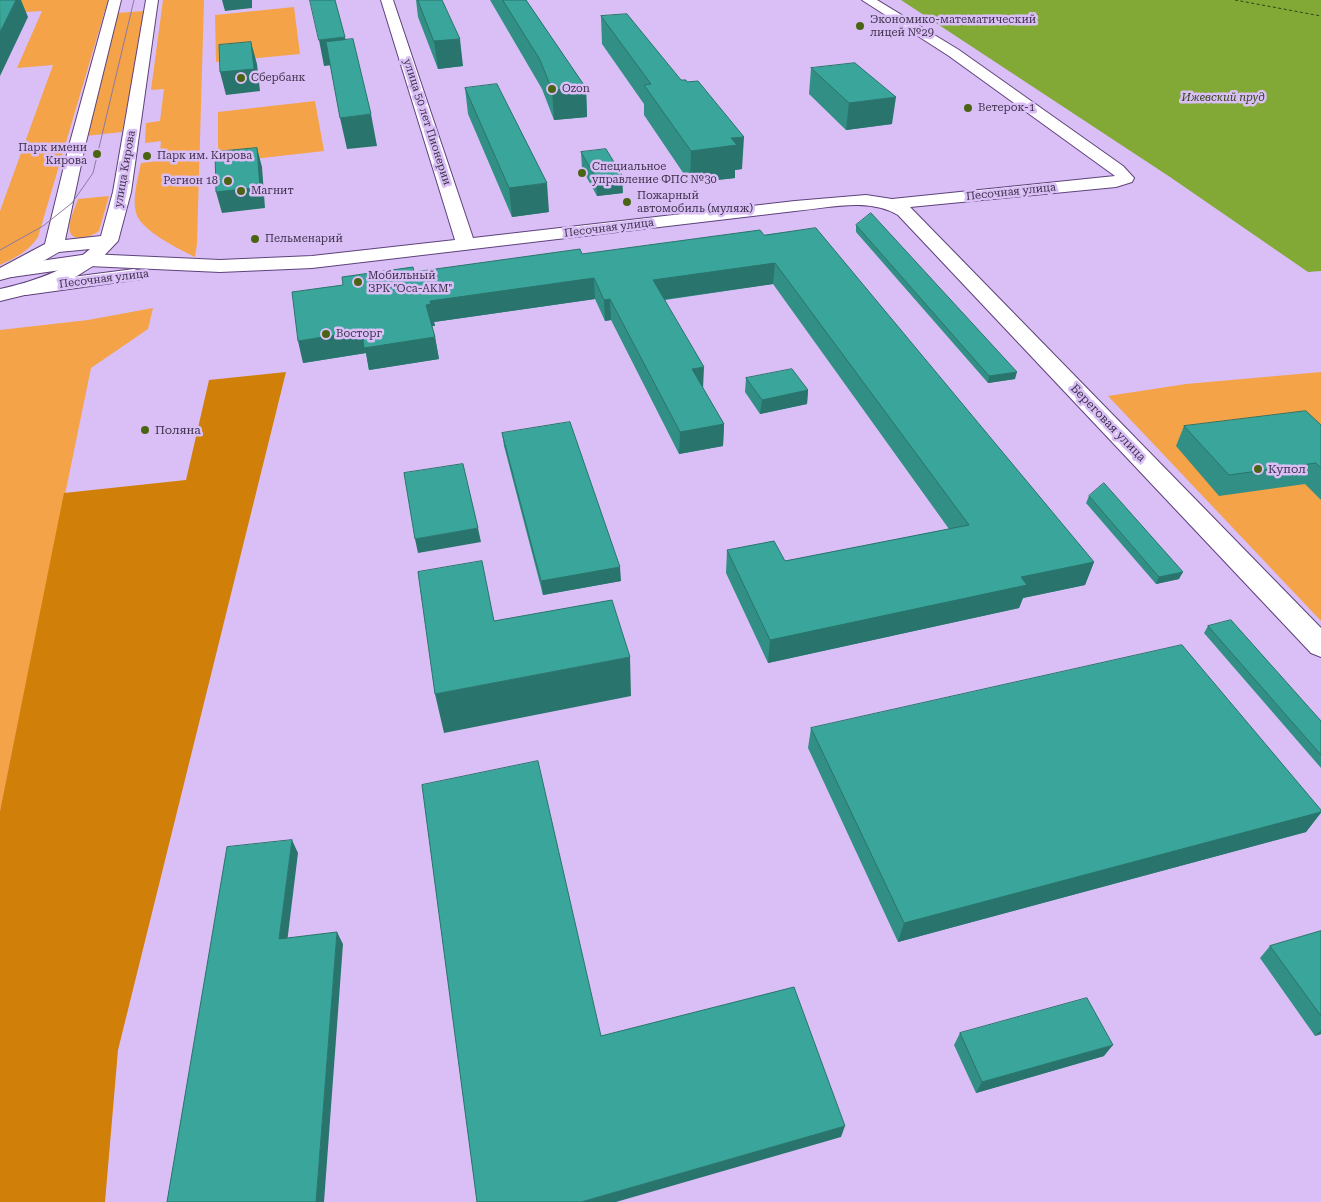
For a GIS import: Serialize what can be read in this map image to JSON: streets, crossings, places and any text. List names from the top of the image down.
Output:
{
  "streets": {
    "street": [
      "улица 50 лет Пионерии",
      "улица Кирова",
      "Песочная улица",
      "Береговая улица"
    ]
  },
  "crossings": [
    ["улица 50 лет Пионерии", "Песочная улица"],
    ["улица Кирова", "Песочная улица"],
    ["Песочная улица", "Береговая улица"]
  ],
  "water": ["Ижевский пруд"],
  "places": [
    "Экономико-математический лицей №29",
    "Сбербанк",
    "Ozon",
    "Ветерок-1",
    "Парк имени Кирова",
    "Парк им. Кирова",
    "Специальное управление ФПС №30",
    "Регион 18",
    "Магнит",
    "Пожарный автомобиль (муляж)",
    "Пельменарий",
    "Мобильный ЗРК \"Оса-АКМ\"",
    "Восторг",
    "Поляна",
    "Купол"
  ]
}
